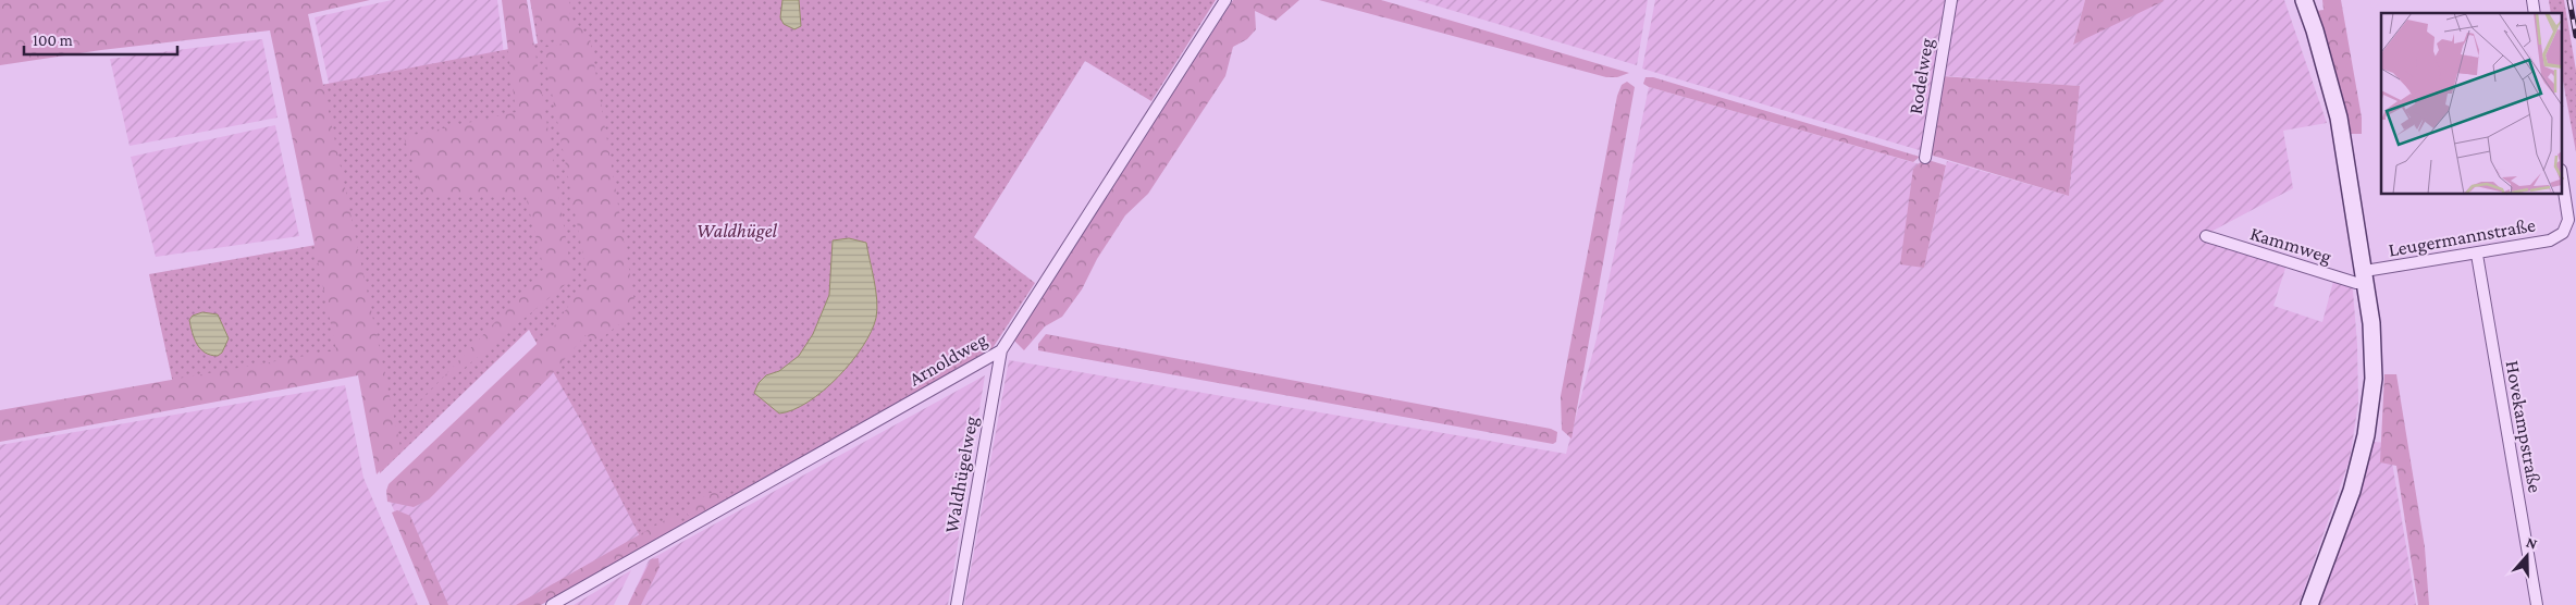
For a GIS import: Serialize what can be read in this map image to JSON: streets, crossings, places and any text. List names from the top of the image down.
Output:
{
  "streets": {
    "street": [
      "Rodelweg",
      "Leugermannstraße",
      "Kammweg",
      "Arnoldweg",
      "Hovekampstraße",
      "Waldhügelweg"
    ]
  },
  "crossings": [
    ["Leugermannstraße", "Kammweg"],
    ["Leugermannstraße", "Hovekampstraße"],
    ["Arnoldweg", "Waldhügelweg"]
  ],
  "parks": ["Waldhügel"],
  "scale_bar": "100 m",
  "north": "top"
}
